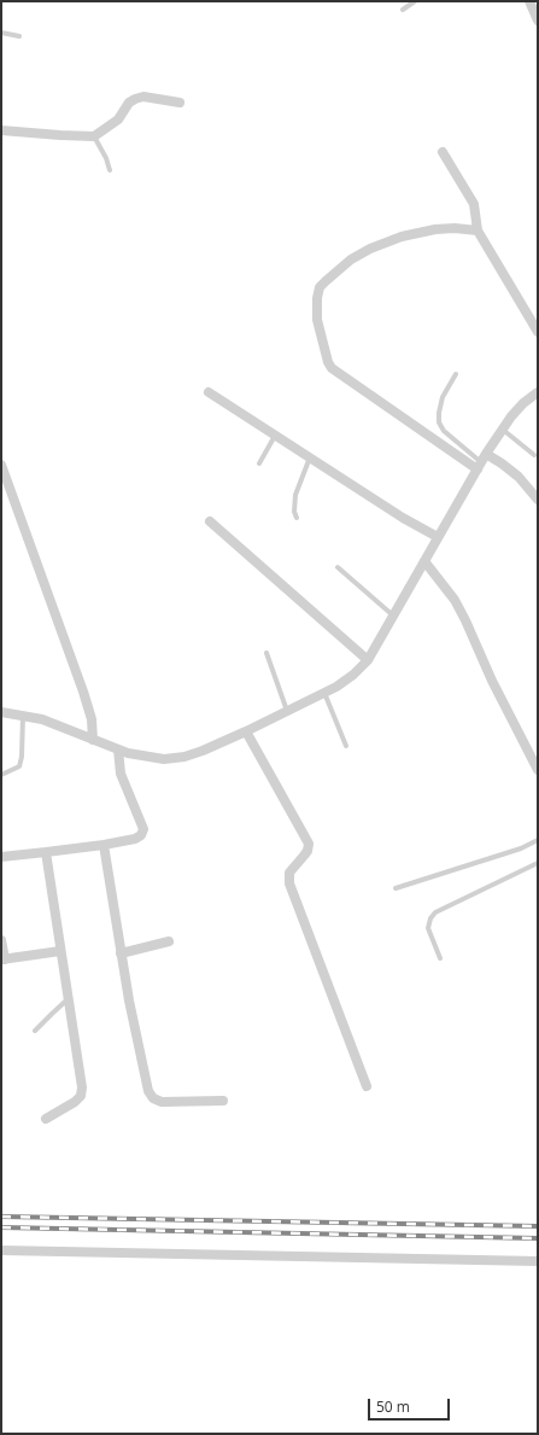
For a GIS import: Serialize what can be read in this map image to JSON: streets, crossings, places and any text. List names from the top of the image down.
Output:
{
  "scale_bar": "50 m"
}
